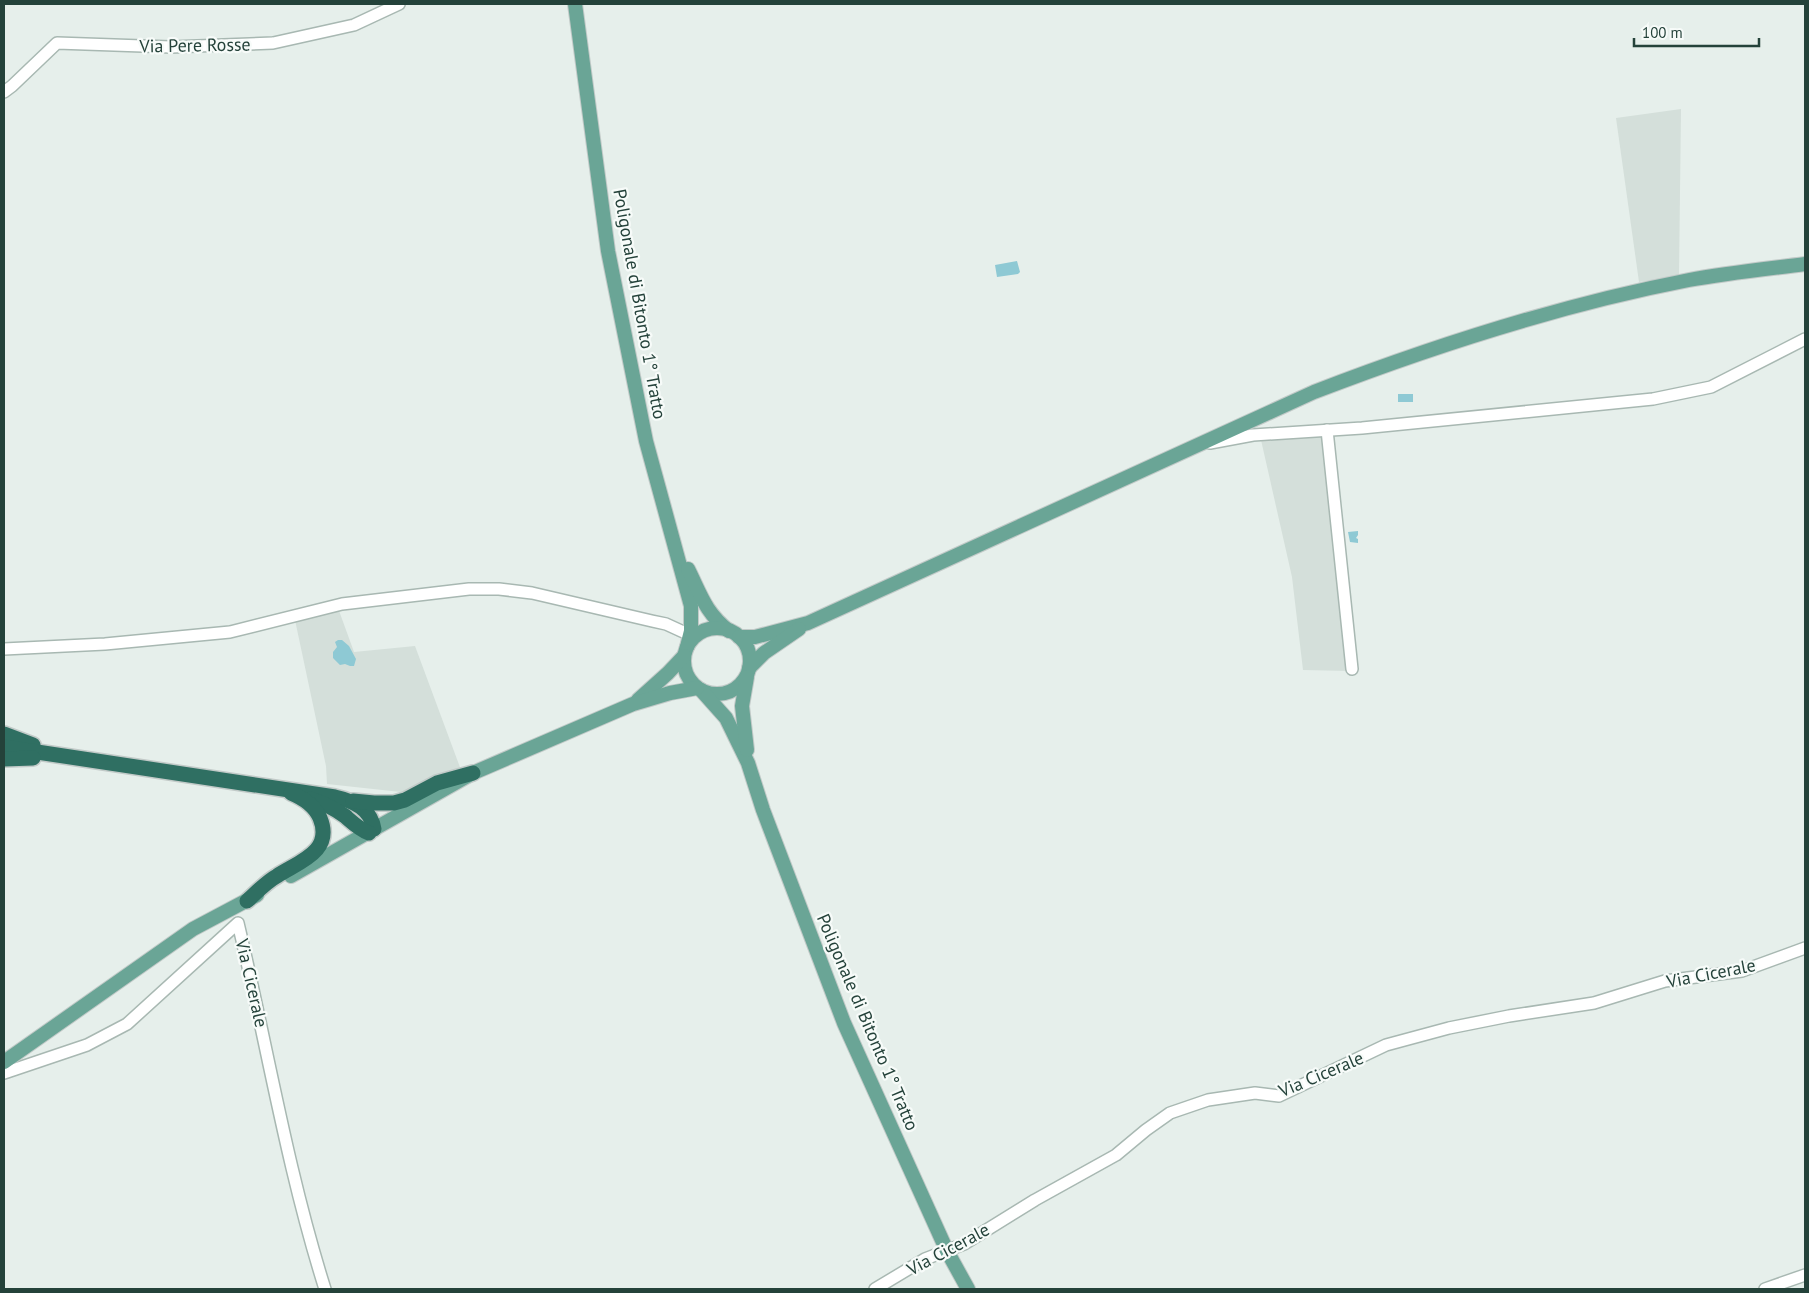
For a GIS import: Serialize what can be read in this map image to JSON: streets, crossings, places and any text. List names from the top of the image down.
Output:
{
  "streets": {
    "main road": ["Poligonale di Bitonto 1° Tratto"],
    "street": ["Via Pere Rosse", "Via Cicerale"]
  },
  "crossings": [
    ["Poligonale di Bitonto 1° Tratto", "Via Cicerale"]
  ],
  "scale_bar": "100 m"
}
